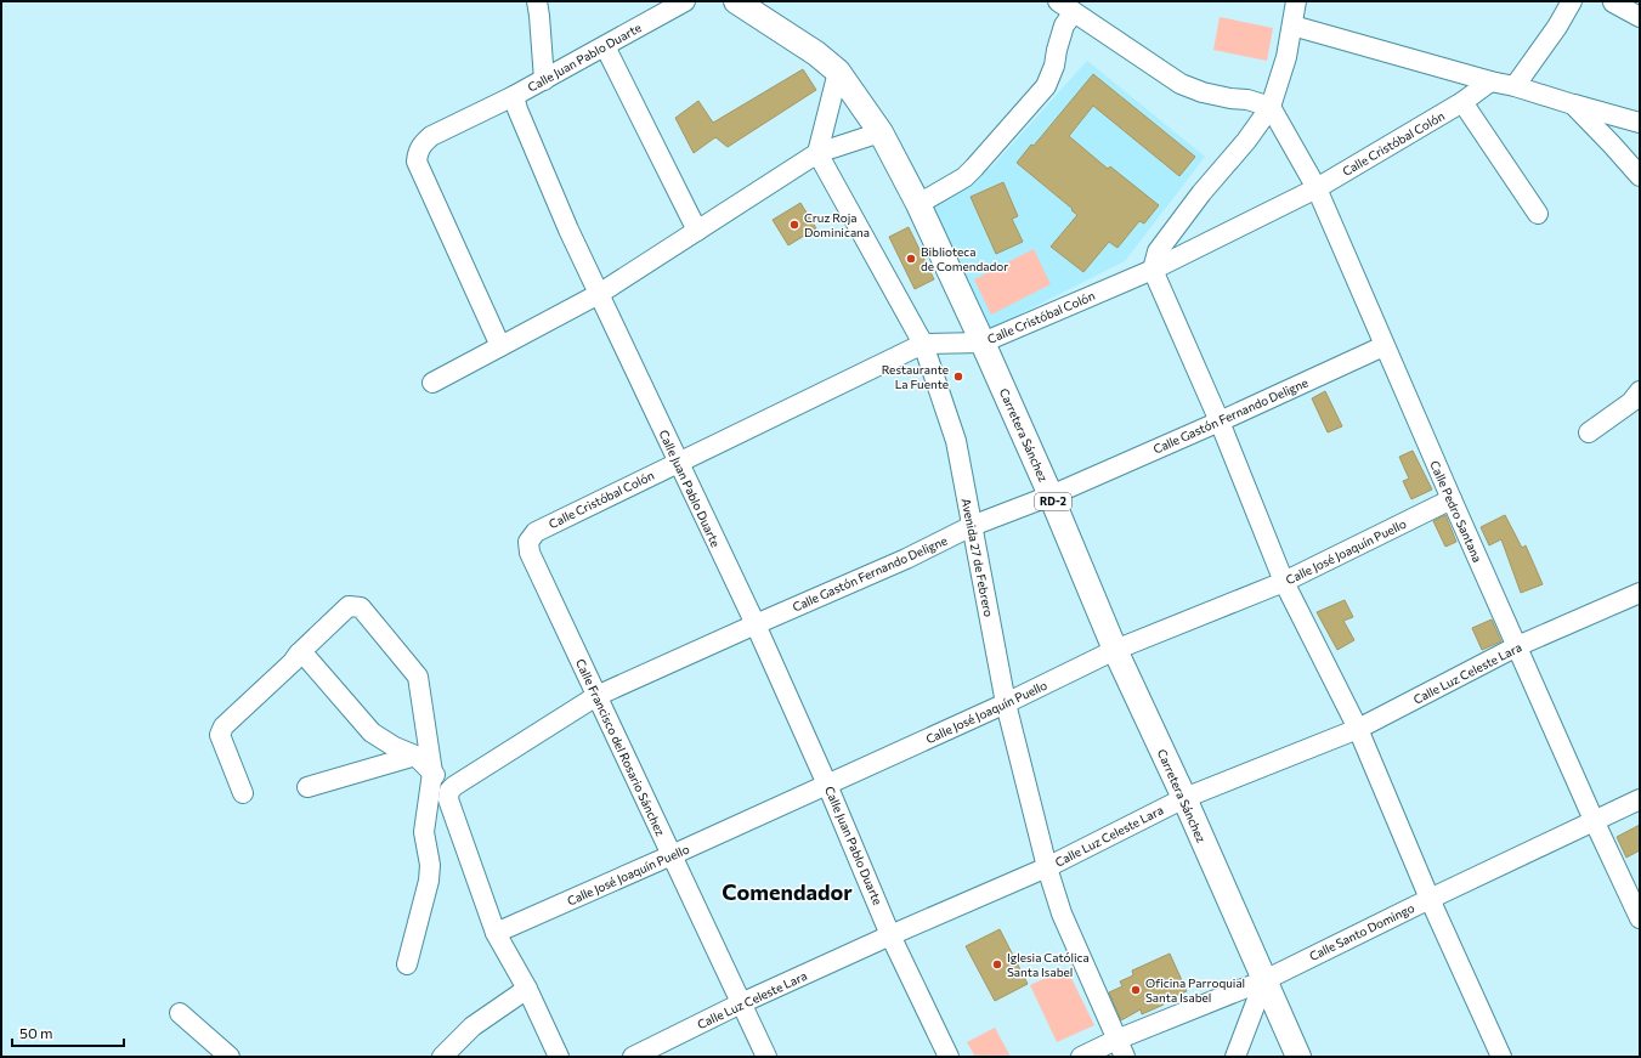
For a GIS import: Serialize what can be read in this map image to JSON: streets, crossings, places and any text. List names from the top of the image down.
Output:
{
  "streets": {
    "main road": ["Carretera Sánchez", "RD-2"],
    "street": [
      "Calle Juan Pablo Duarte",
      "Calle Cristóbal Colón",
      "Calle Gastón Fernando Deligne",
      "Calle Pedro Santana",
      "Calle José Joaquín Puello",
      "Avenida 27 de Febrero",
      "Calle Luz Celeste Lara",
      "Calle Francisco del Rosario Sánchez",
      "Calle Santo Domingo"
    ]
  },
  "crossings": [
    ["Calle Juan Pablo Duarte", "Calle Cristóbal Colón"],
    ["Calle Juan Pablo Duarte", "Calle Gastón Fernando Deligne"],
    ["Calle Juan Pablo Duarte", "Calle José Joaquín Puello"],
    ["Calle Juan Pablo Duarte", "Calle Luz Celeste Lara"],
    ["Calle Cristóbal Colón", "Carretera Sánchez"],
    ["Calle Cristóbal Colón", "Calle Pedro Santana"],
    ["Calle Cristóbal Colón", "Avenida 27 de Febrero"],
    ["Calle Cristóbal Colón", "Calle Francisco del Rosario Sánchez"],
    ["Calle Gastón Fernando Deligne", "Carretera Sánchez"],
    ["Calle Gastón Fernando Deligne", "Calle Pedro Santana"],
    ["Calle Gastón Fernando Deligne", "Avenida 27 de Febrero"],
    ["Calle Gastón Fernando Deligne", "Calle Francisco del Rosario Sánchez"],
    ["Carretera Sánchez", "Calle José Joaquín Puello"],
    ["Carretera Sánchez", "Calle Luz Celeste Lara"],
    ["Carretera Sánchez", "Calle Santo Domingo"],
    ["Calle Pedro Santana", "Calle José Joaquín Puello"],
    ["Calle Pedro Santana", "Calle Luz Celeste Lara"],
    ["Calle Pedro Santana", "Calle Santo Domingo"],
    ["Calle José Joaquín Puello", "Avenida 27 de Febrero"],
    ["Calle José Joaquín Puello", "Calle Francisco del Rosario Sánchez"],
    ["Avenida 27 de Febrero", "Calle Luz Celeste Lara"],
    ["Avenida 27 de Febrero", "Calle Santo Domingo"],
    ["Calle Luz Celeste Lara", "Calle Francisco del Rosario Sánchez"]
  ],
  "districts": ["Comendador"],
  "places": [
    "Cruz Roja Dominicana",
    "Biblioteca de Comendador",
    "Restaurante La Fuente",
    "Iglesia Católica Santa Isabel",
    "Oficina Parroquial Santa Isabel"
  ],
  "scale_bar": "50 m"
}
